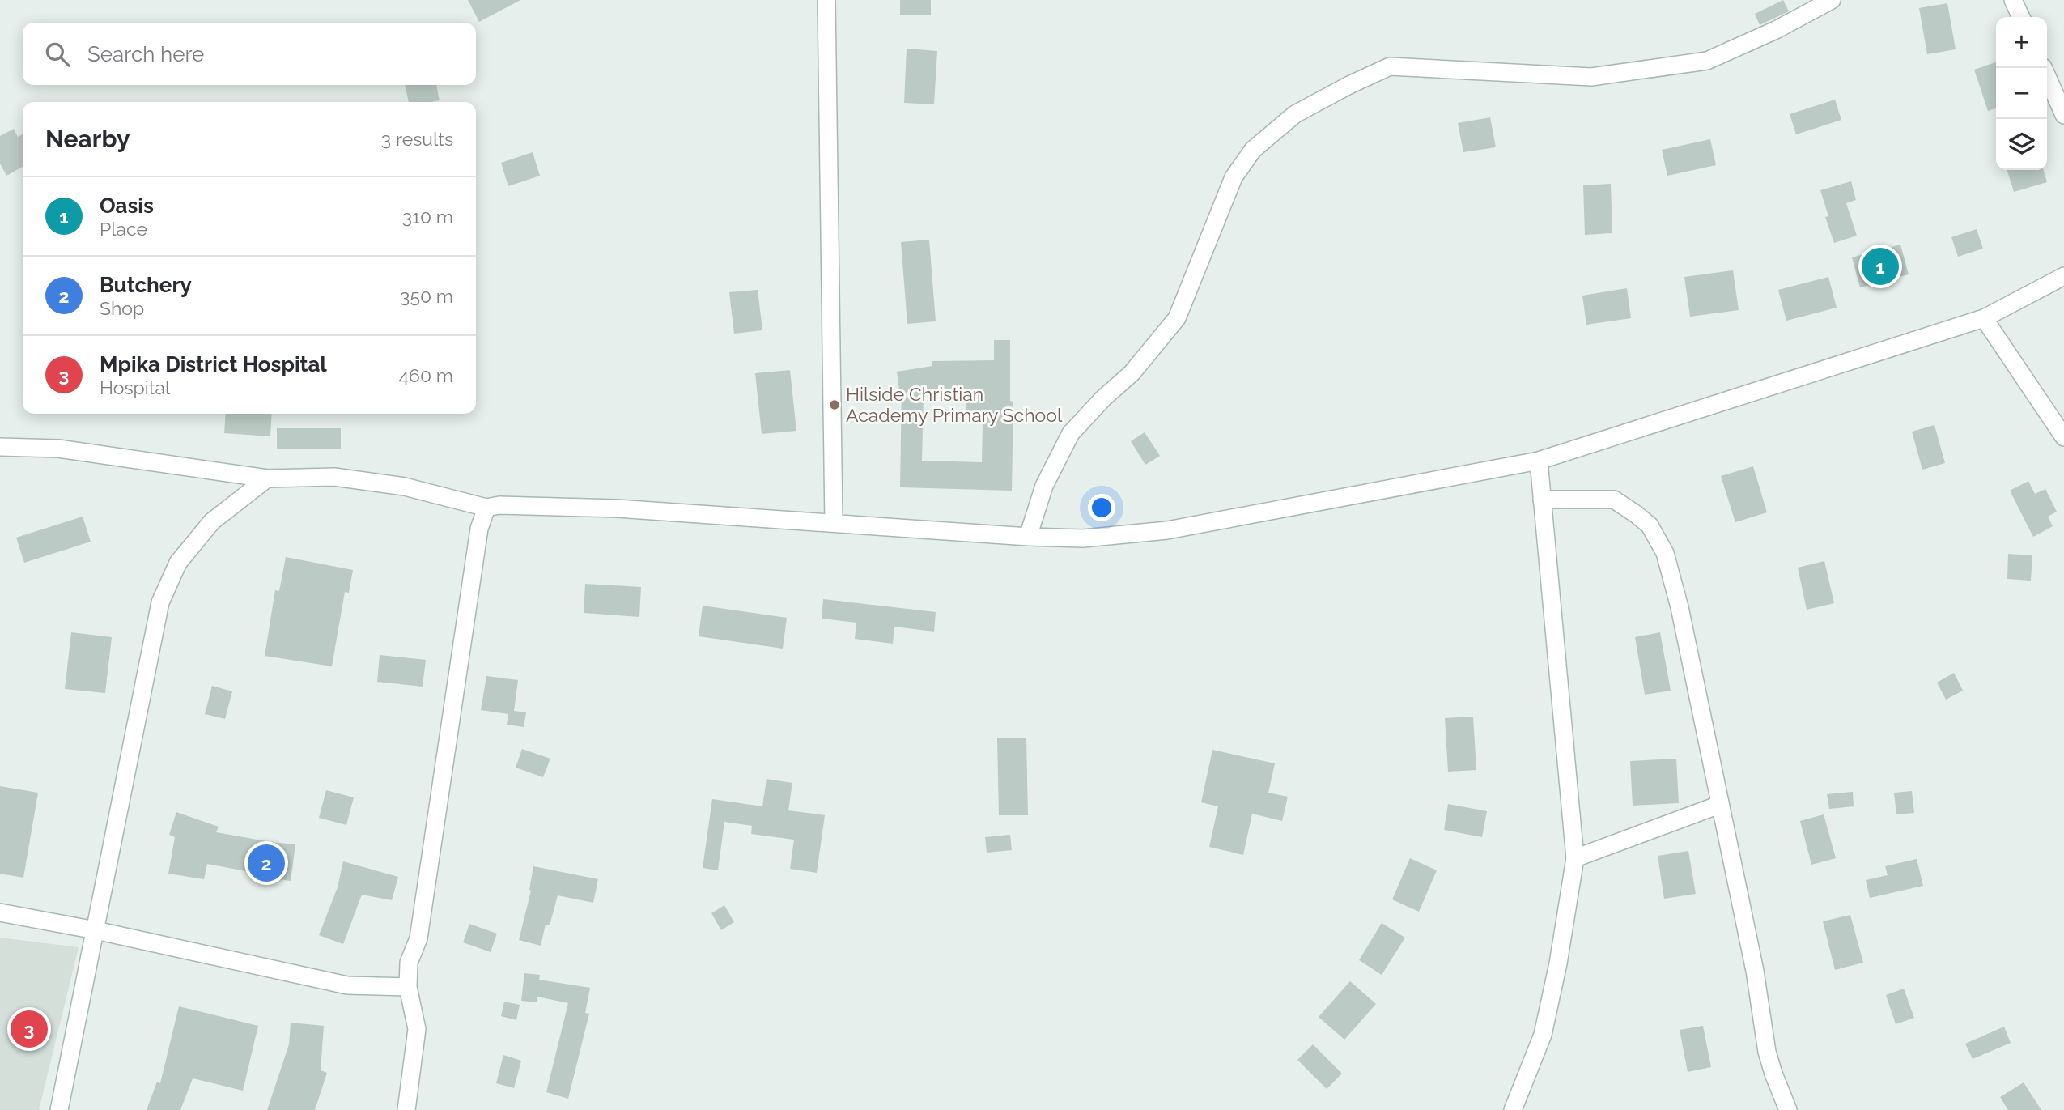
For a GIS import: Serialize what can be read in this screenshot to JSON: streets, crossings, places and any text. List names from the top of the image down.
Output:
{
  "places": ["Hilside Christian Academy Primary School"],
  "page": {
    "map_buttons": ["+", "−"],
    "search": "Search here",
    "heading": ["Nearby", "3 results"],
    "list": [
      {
        "mark": "1",
        "name": "Oasis",
        "note": "Place",
        "value": "310 m"
      },
      {
        "mark": "2",
        "name": "Butchery",
        "note": "Shop",
        "value": "350 m"
      },
      {
        "mark": "3",
        "name": "Mpika District Hospital",
        "note": "Hospital",
        "value": "460 m"
      }
    ],
    "pins": ["1", "2", "3"]
  }
}
